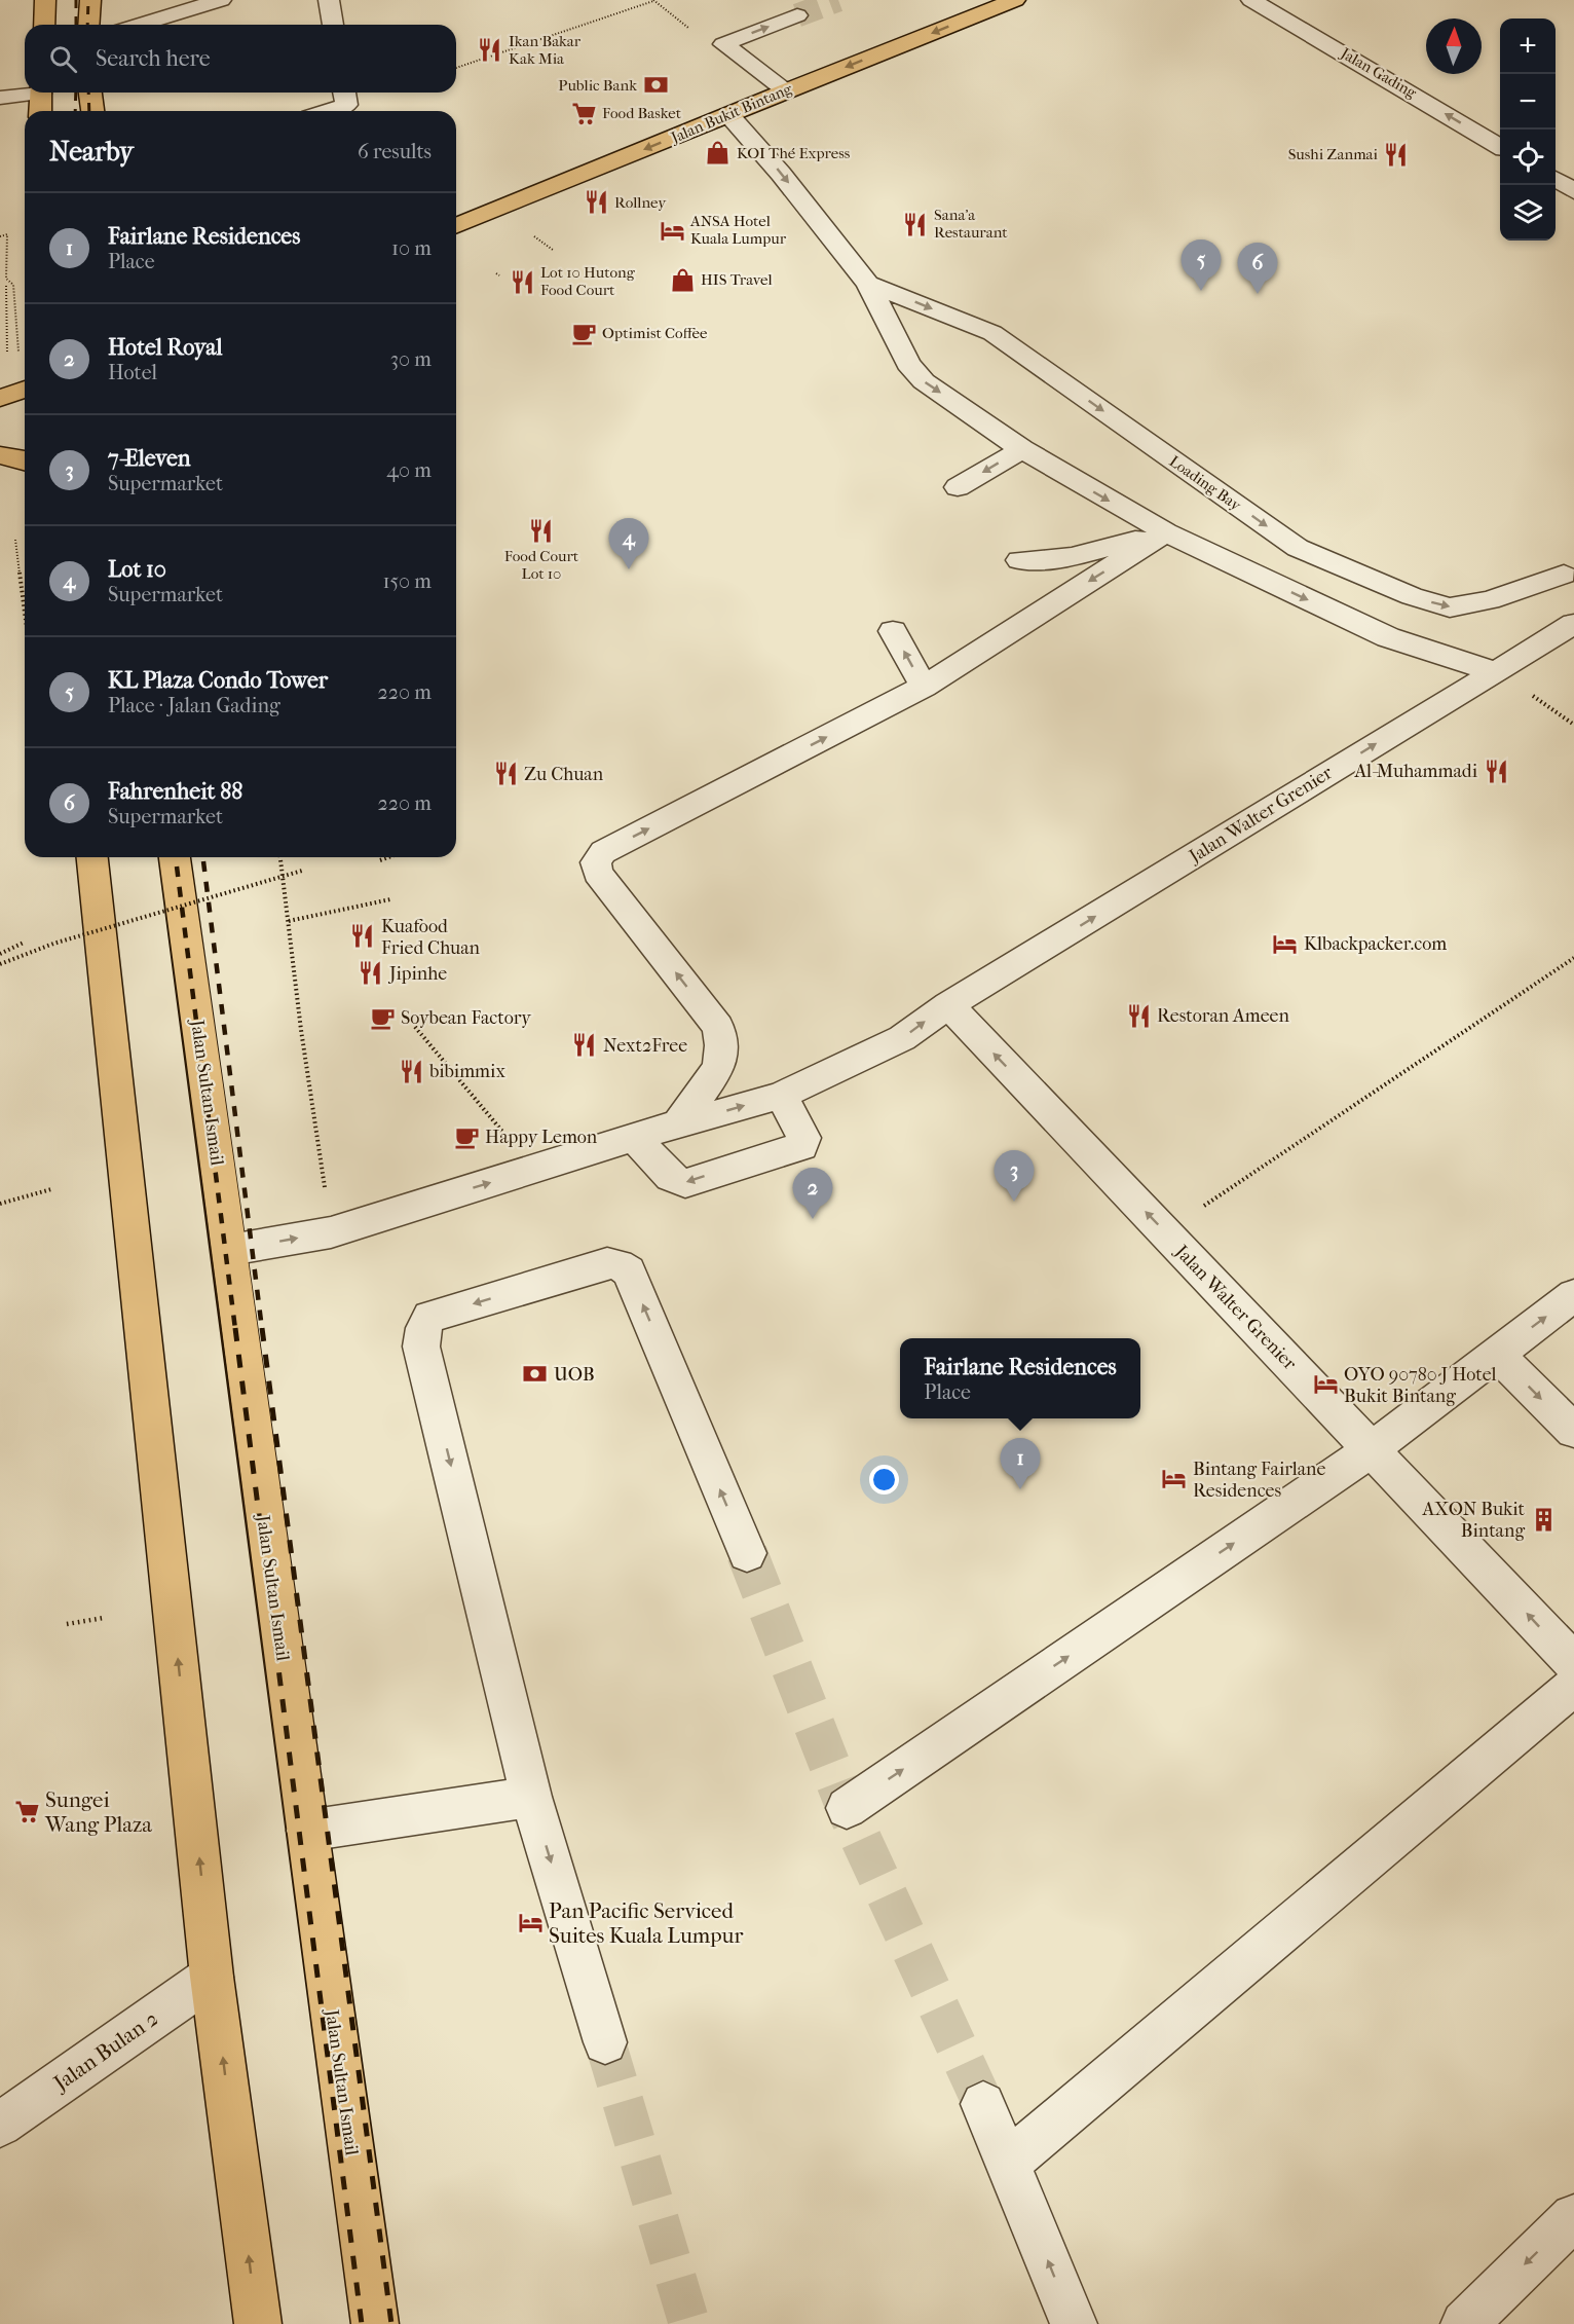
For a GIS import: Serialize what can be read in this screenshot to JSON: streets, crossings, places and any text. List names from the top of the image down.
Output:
{
  "streets": {
    "main road": ["Jalan Bukit Bintang", "Jalan Sultan Ismail"],
    "street": [
      "Jalan Gading",
      "Loading Bay",
      "Jalan Walter Grenier",
      "Jalan Bulan 2"
    ]
  },
  "crossings": [
    ["Jalan Walter Grenier", "Jalan Sultan Ismail"]
  ],
  "one_way": ["Jalan Gading", "Jalan Bukit Bintang"],
  "places": {
    "restaurant": [
      "Ikan Bakar Kak Mia",
      "Sushi Zanmai",
      "Rollney",
      "Sana'a Restaurant",
      "Lot 10 Hutong Food Court",
      "Food Court Lot 10",
      "Al-Muhammadi",
      "Zu Chuan",
      "Kuafood Fried Chuan",
      "Jipinhe",
      "Restoran Ameen",
      "Next2Free",
      "bibimmix"
    ],
    "bank": ["Public Bank", "UOB"],
    "supermarket": ["Food Basket", "Sungei Wang Plaza"],
    "shop": ["KOI Thé Express", "HIS Travel"],
    "hotel": [
      "ANSA Hotel Kuala Lumpur",
      "Klbackpacker.com",
      "OYO 90780 J Hotel Bukit Bintang",
      "Bintang Fairlane Residences",
      "Pan Pacific Serviced Suites Kuala Lumpur"
    ],
    "cafe": ["Optimist Coffee", "Soybean Factory", "Happy Lemon"],
    "building": ["AXON Bukit Bintang"]
  },
  "north": "top",
  "page": {
    "map_buttons": ["+", "−"],
    "search": "Search here",
    "heading": ["Nearby", "6 results"],
    "list": [
      {
        "mark": "1",
        "name": "Fairlane Residences",
        "note": "Place",
        "value": "10 m"
      },
      {
        "mark": "2",
        "name": "Hotel Royal",
        "note": "Hotel",
        "value": "30 m"
      },
      {
        "mark": "3",
        "name": "7-Eleven",
        "note": "Supermarket",
        "value": "40 m"
      },
      {
        "mark": "4",
        "name": "Lot 10",
        "note": "Supermarket",
        "value": "150 m"
      },
      {
        "mark": "5",
        "name": "KL Plaza Condo Tower",
        "note": "Place · Jalan Gading",
        "value": "220 m"
      },
      {
        "mark": "6",
        "name": "Fahrenheit 88",
        "note": "Supermarket",
        "value": "220 m"
      }
    ],
    "pins": [
      "5",
      "6",
      "4",
      "3",
      "2",
      "1"
    ],
    "popup": ["Fairlane Residences", "Place"]
  }
}
